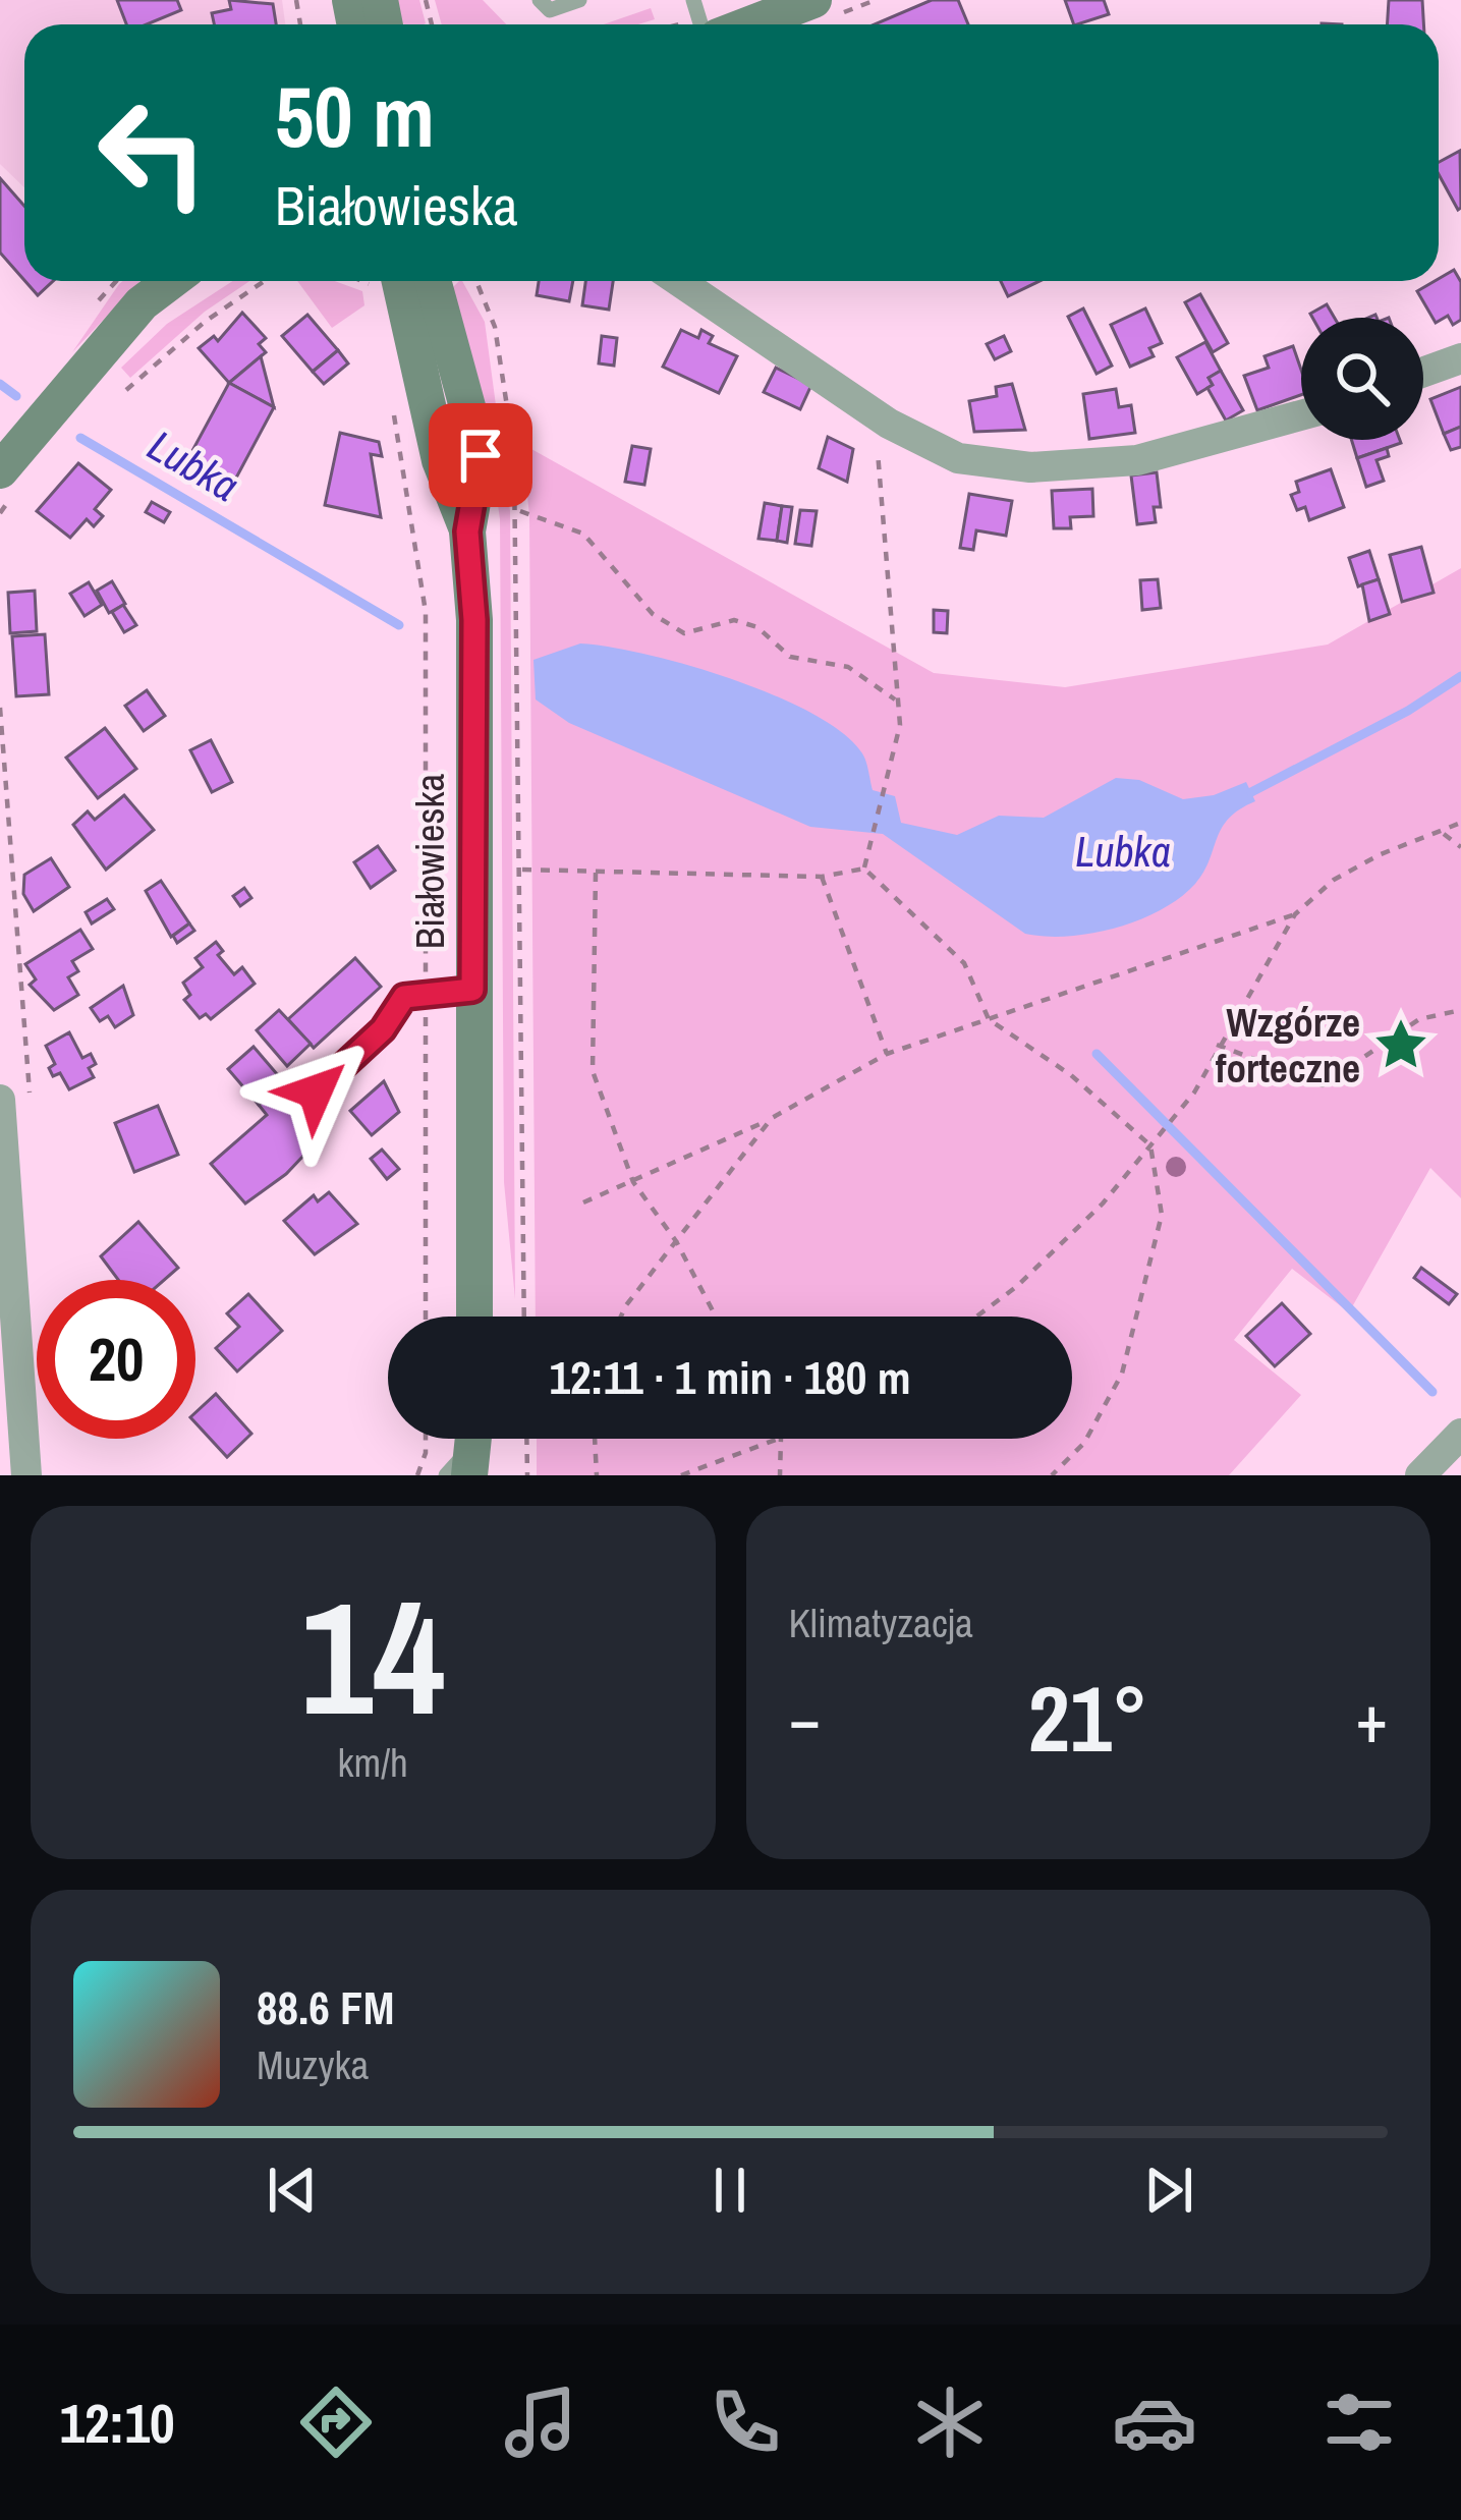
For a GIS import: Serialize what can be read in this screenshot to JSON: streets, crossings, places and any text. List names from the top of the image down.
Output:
{
  "streets": {
    "main road": ["Białowieska"]
  },
  "water": ["Lubka"],
  "places": {
    "place": ["Wzgórze forteczne"]
  },
  "page": {
    "turn": ["50 m", "Białowieska"],
    "limit": "20",
    "trip": "12:11 · 1 min · 180 m",
    "tile": [
      ["14", "km/h"],
      "Klimatyzacja"
    ],
    "heat": ["−", "21°", "+"],
    "song": ["88.6 FM", "Muzyka"],
    "tabs": "12:10"
  }
}
